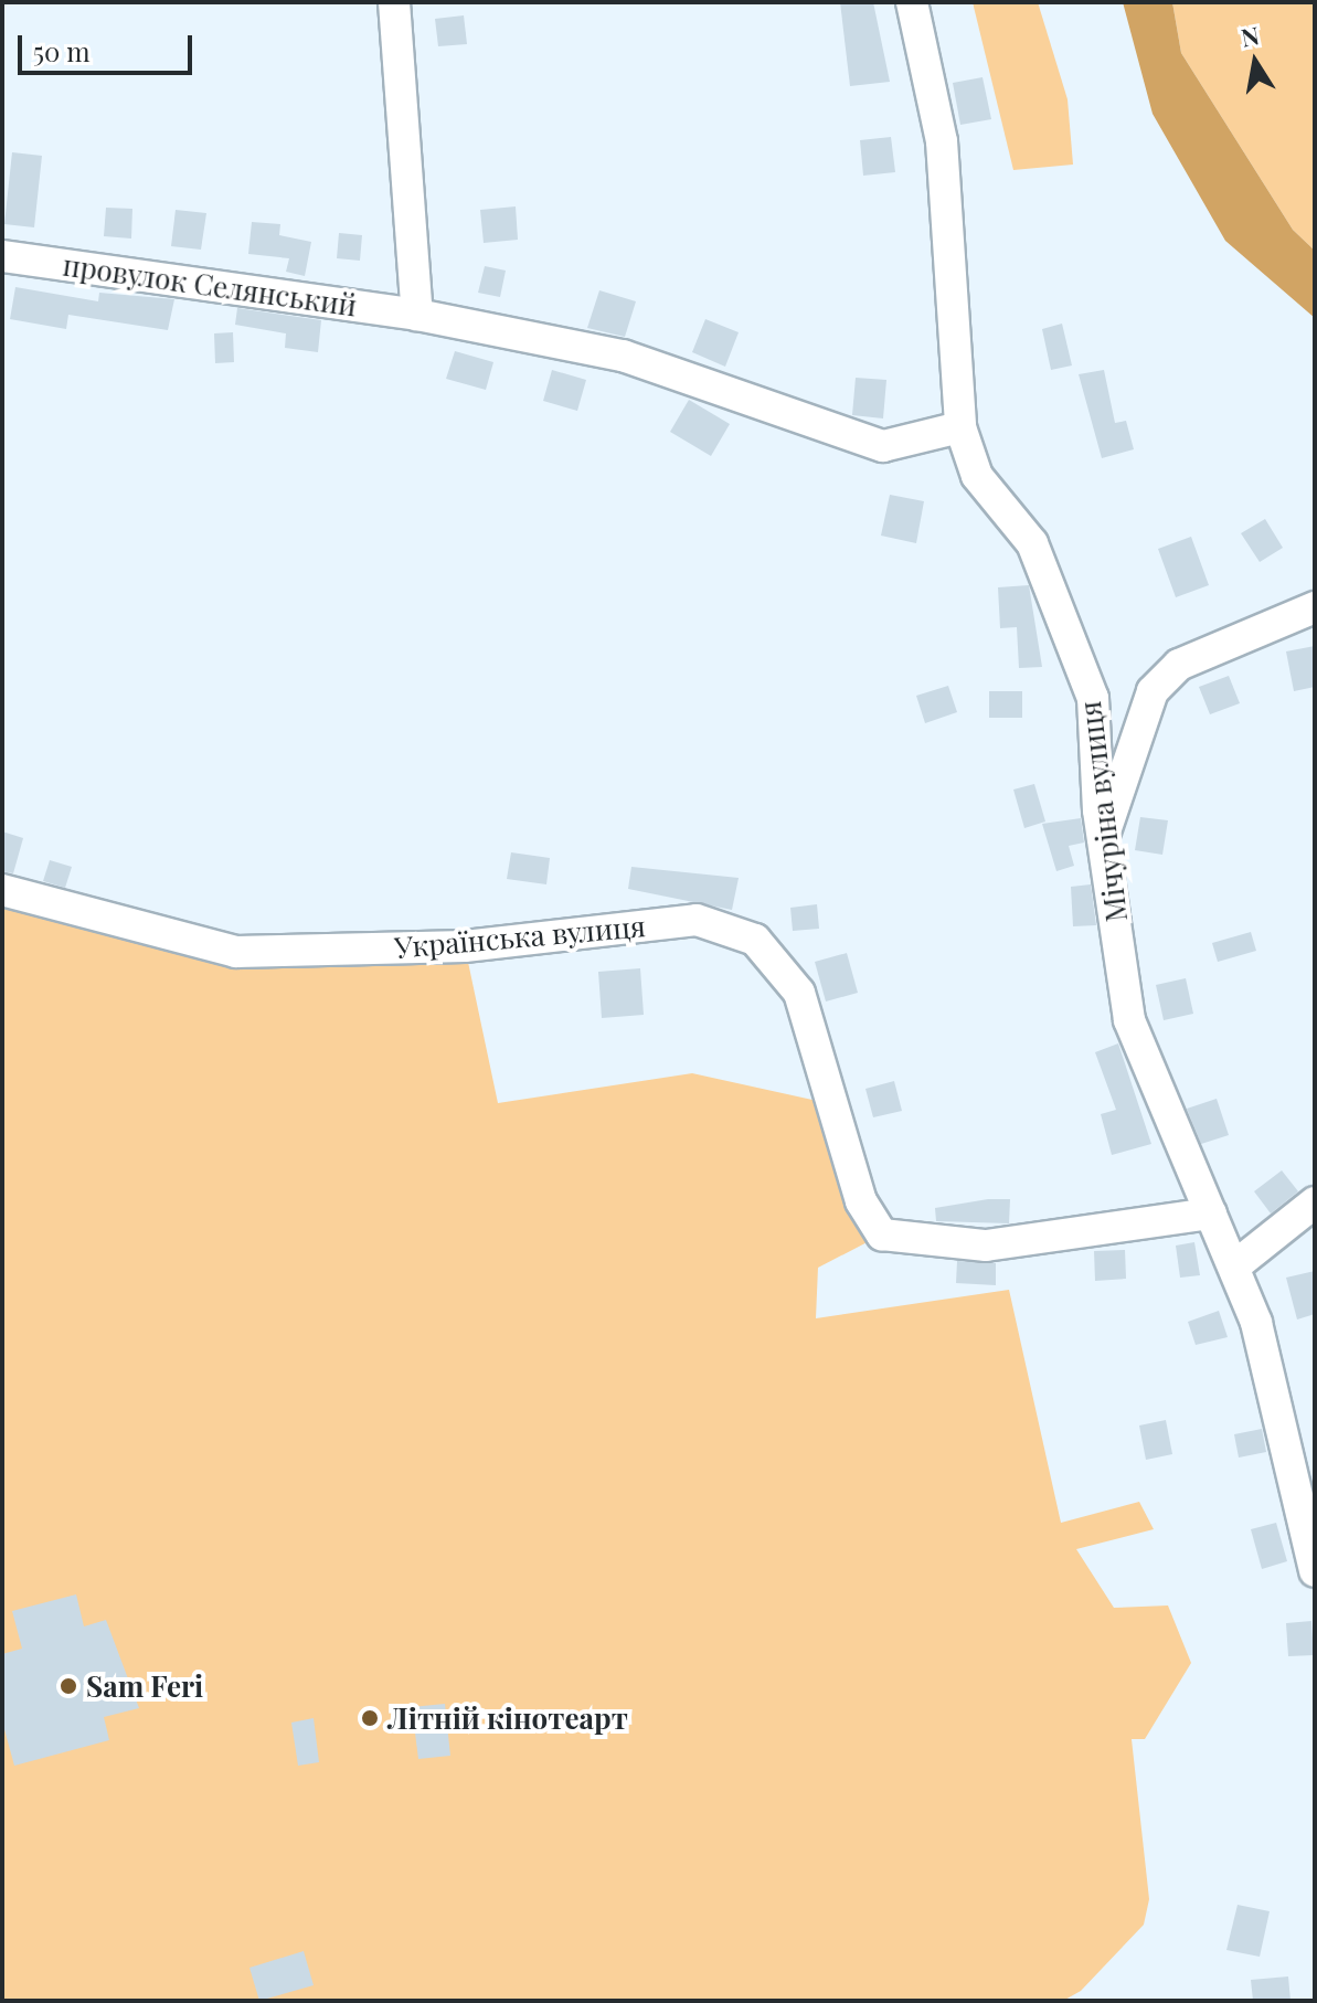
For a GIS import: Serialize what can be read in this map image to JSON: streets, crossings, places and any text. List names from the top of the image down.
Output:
{
  "streets": {
    "street": ["провулок Селянський", "Мічуріна вулиця", "Українська вулиця"]
  },
  "crossings": [
    ["провулок Селянський", "Мічуріна вулиця"],
    ["Мічуріна вулиця", "Українська вулиця"]
  ],
  "places": ["Sam Feri", "Літній кінотеарт"],
  "scale_bar": "50 m",
  "north": "top"
}
